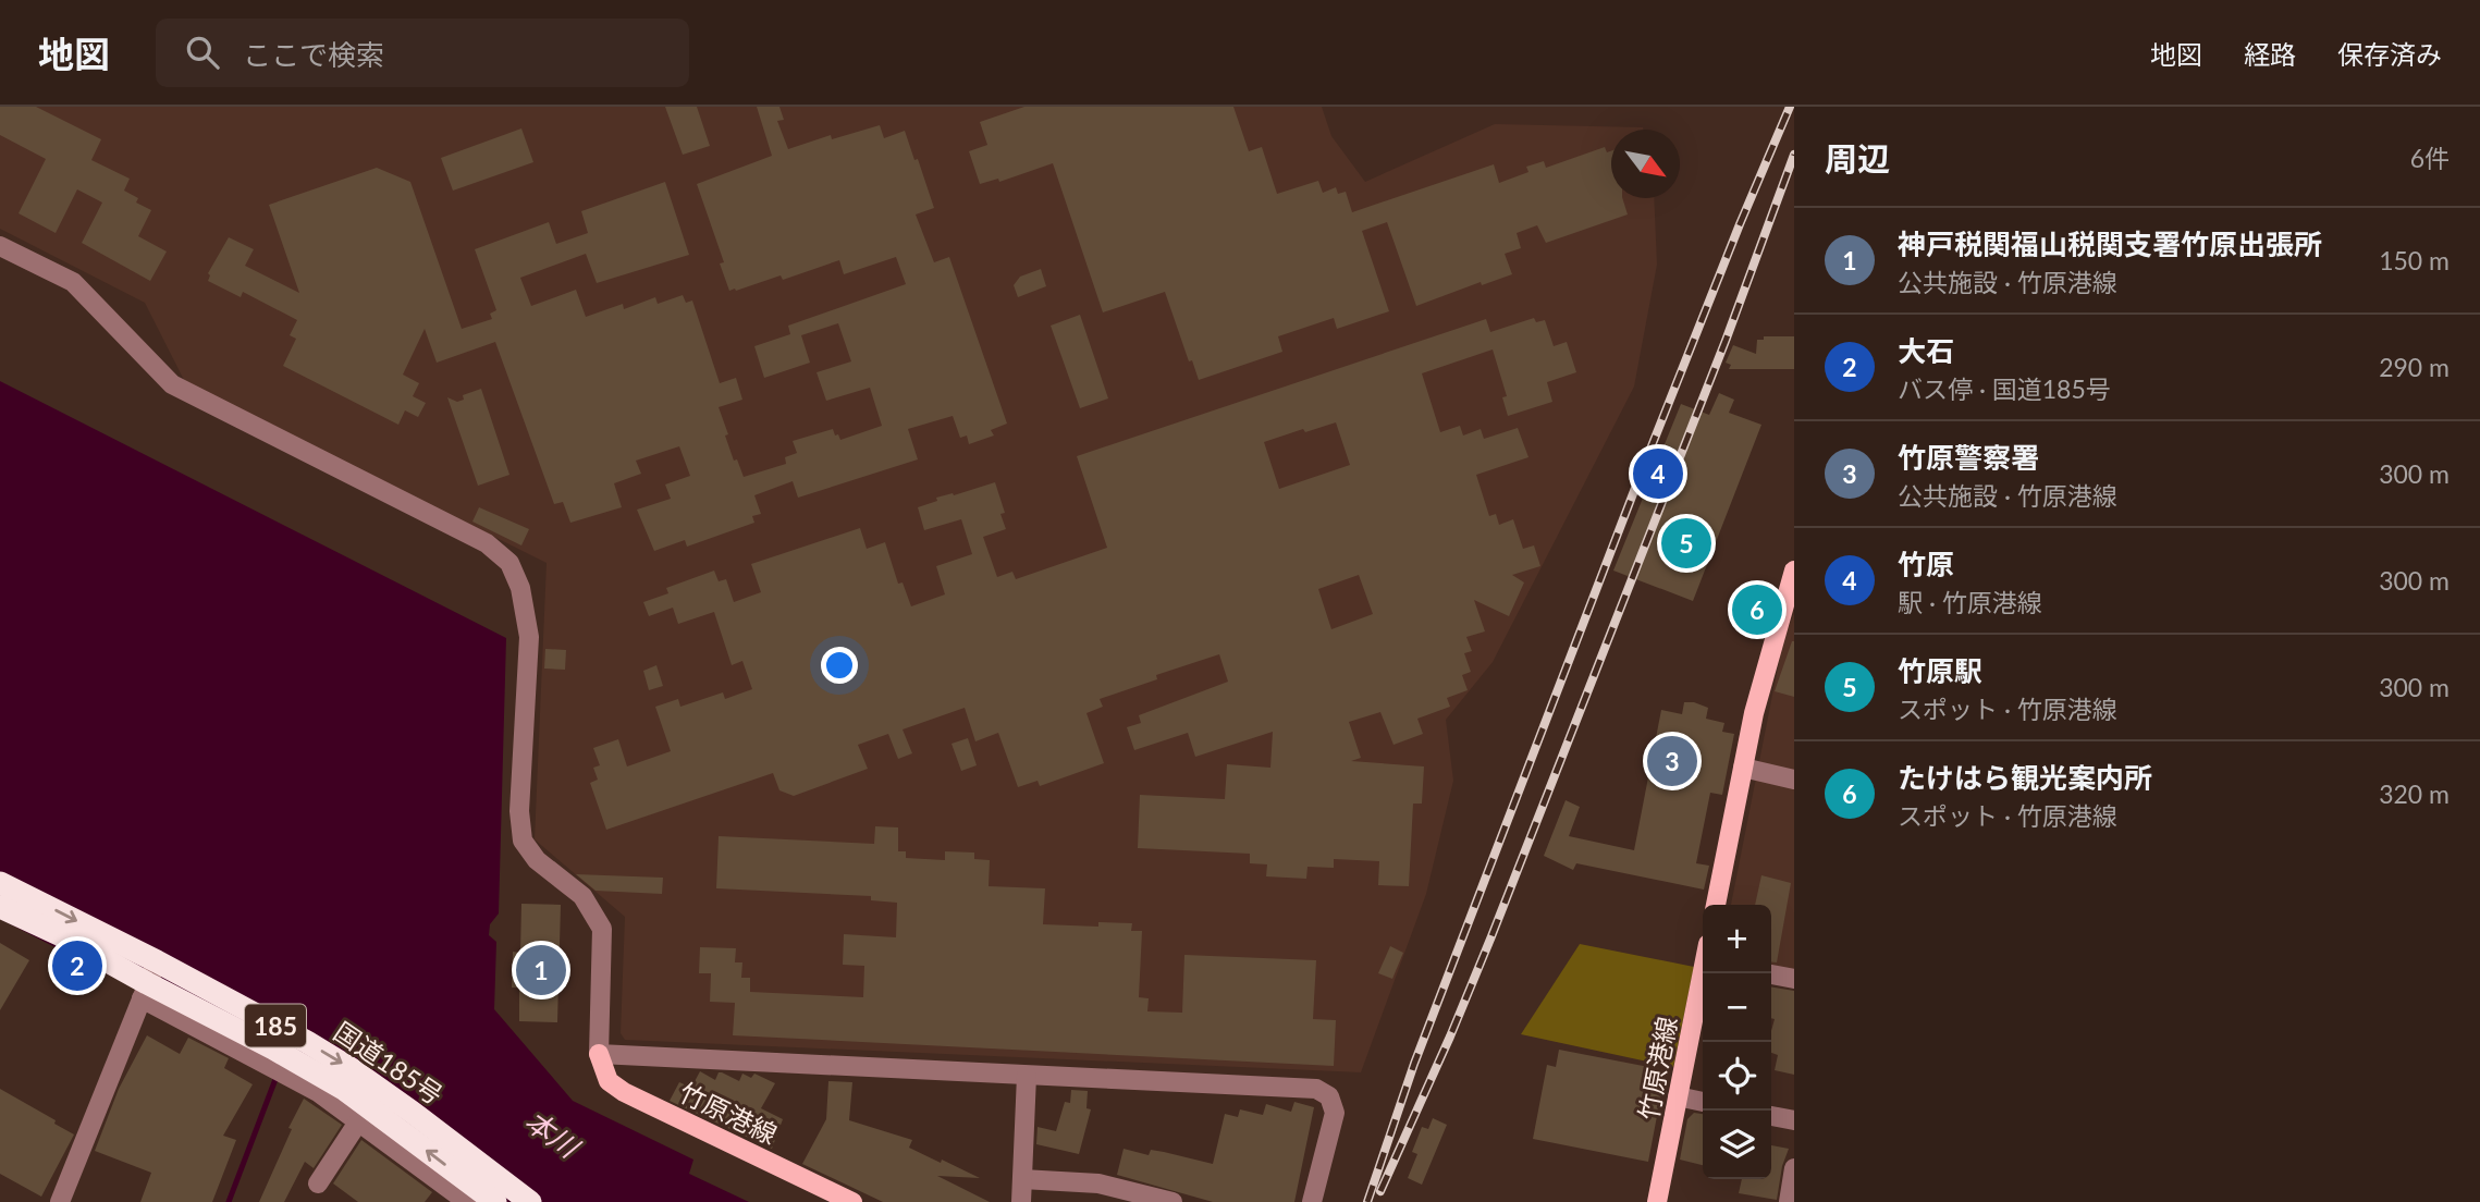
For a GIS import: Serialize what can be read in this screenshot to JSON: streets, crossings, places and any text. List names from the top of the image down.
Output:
{
  "streets": {
    "highway": ["185", "国道185号"],
    "main road": ["竹原港線"]
  },
  "water": ["本川"],
  "north": "bottom right",
  "page": {
    "header": "地図",
    "search": "ここで検索",
    "nav": ["地図", "経路", "保存済み"],
    "heading": ["周辺", "6件"],
    "list": [
      {
        "mark": "1",
        "name": "神戸税関福山税関支署竹原出張所",
        "note": "公共施設 · 竹原港線",
        "value": "150 m"
      },
      {
        "mark": "2",
        "name": "大石",
        "note": "バス停 · 国道185号",
        "value": "290 m"
      },
      {
        "mark": "3",
        "name": "竹原警察署",
        "note": "公共施設 · 竹原港線",
        "value": "300 m"
      },
      {
        "mark": "4",
        "name": "竹原",
        "note": "駅 · 竹原港線",
        "value": "300 m"
      },
      {
        "mark": "5",
        "name": "竹原駅",
        "note": "スポット · 竹原港線",
        "value": "300 m"
      },
      {
        "mark": "6",
        "name": "たけはら観光案内所",
        "note": "スポット · 竹原港線",
        "value": "320 m"
      }
    ],
    "pins": [
      "4",
      "5",
      "6",
      "3",
      "2",
      "1"
    ],
    "map_buttons": ["+", "−"]
  }
}
